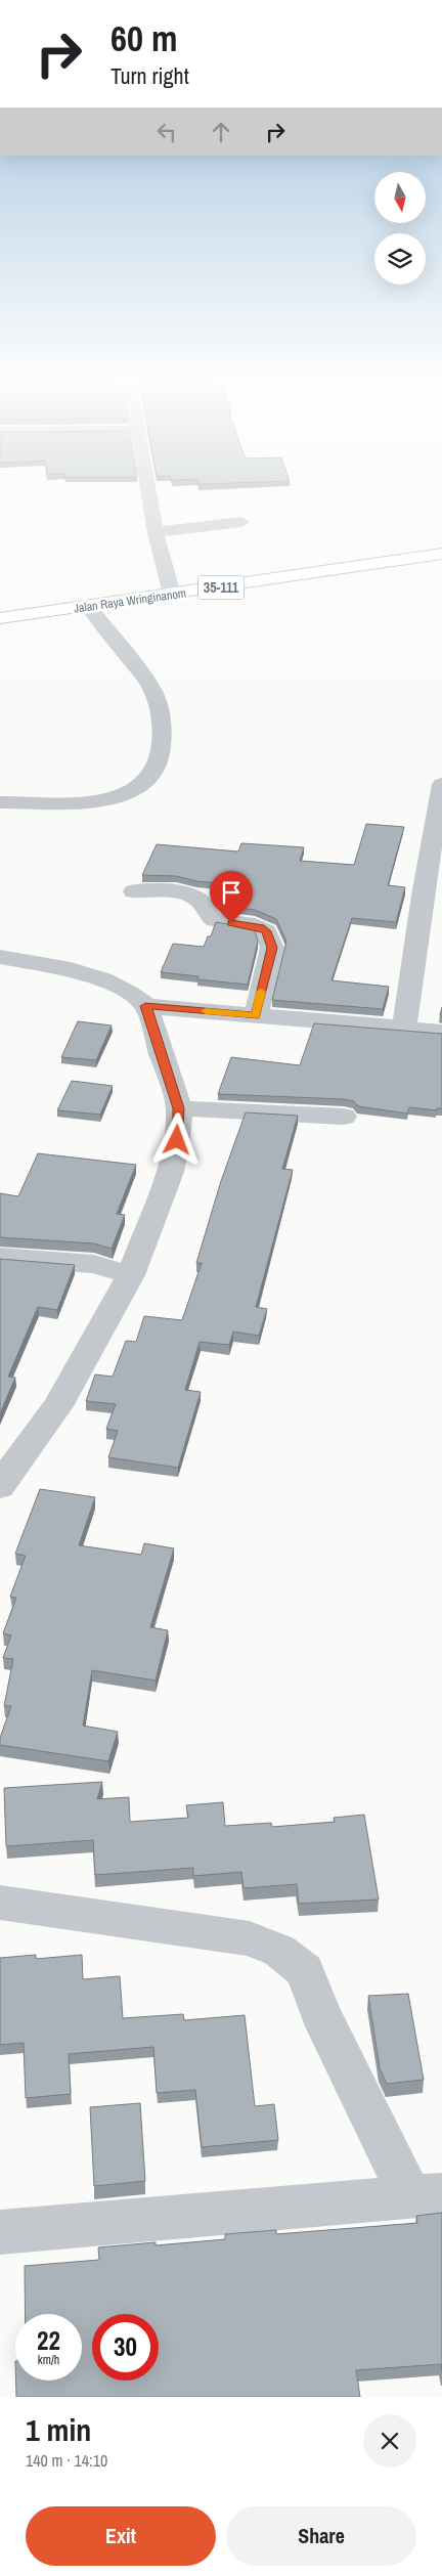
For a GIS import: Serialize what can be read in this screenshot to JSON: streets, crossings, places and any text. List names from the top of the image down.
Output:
{
  "streets": {
    "main road": ["35-111", "Jalan Raya Wringinanom"]
  },
  "north": "bottom",
  "page": {
    "turn": ["60 m", "Turn right"],
    "speed": "22 km/h",
    "limit": "30",
    "heading": ["1 min", "140 m · 14:10"],
    "buttons": ["Exit", "Share"]
  }
}
